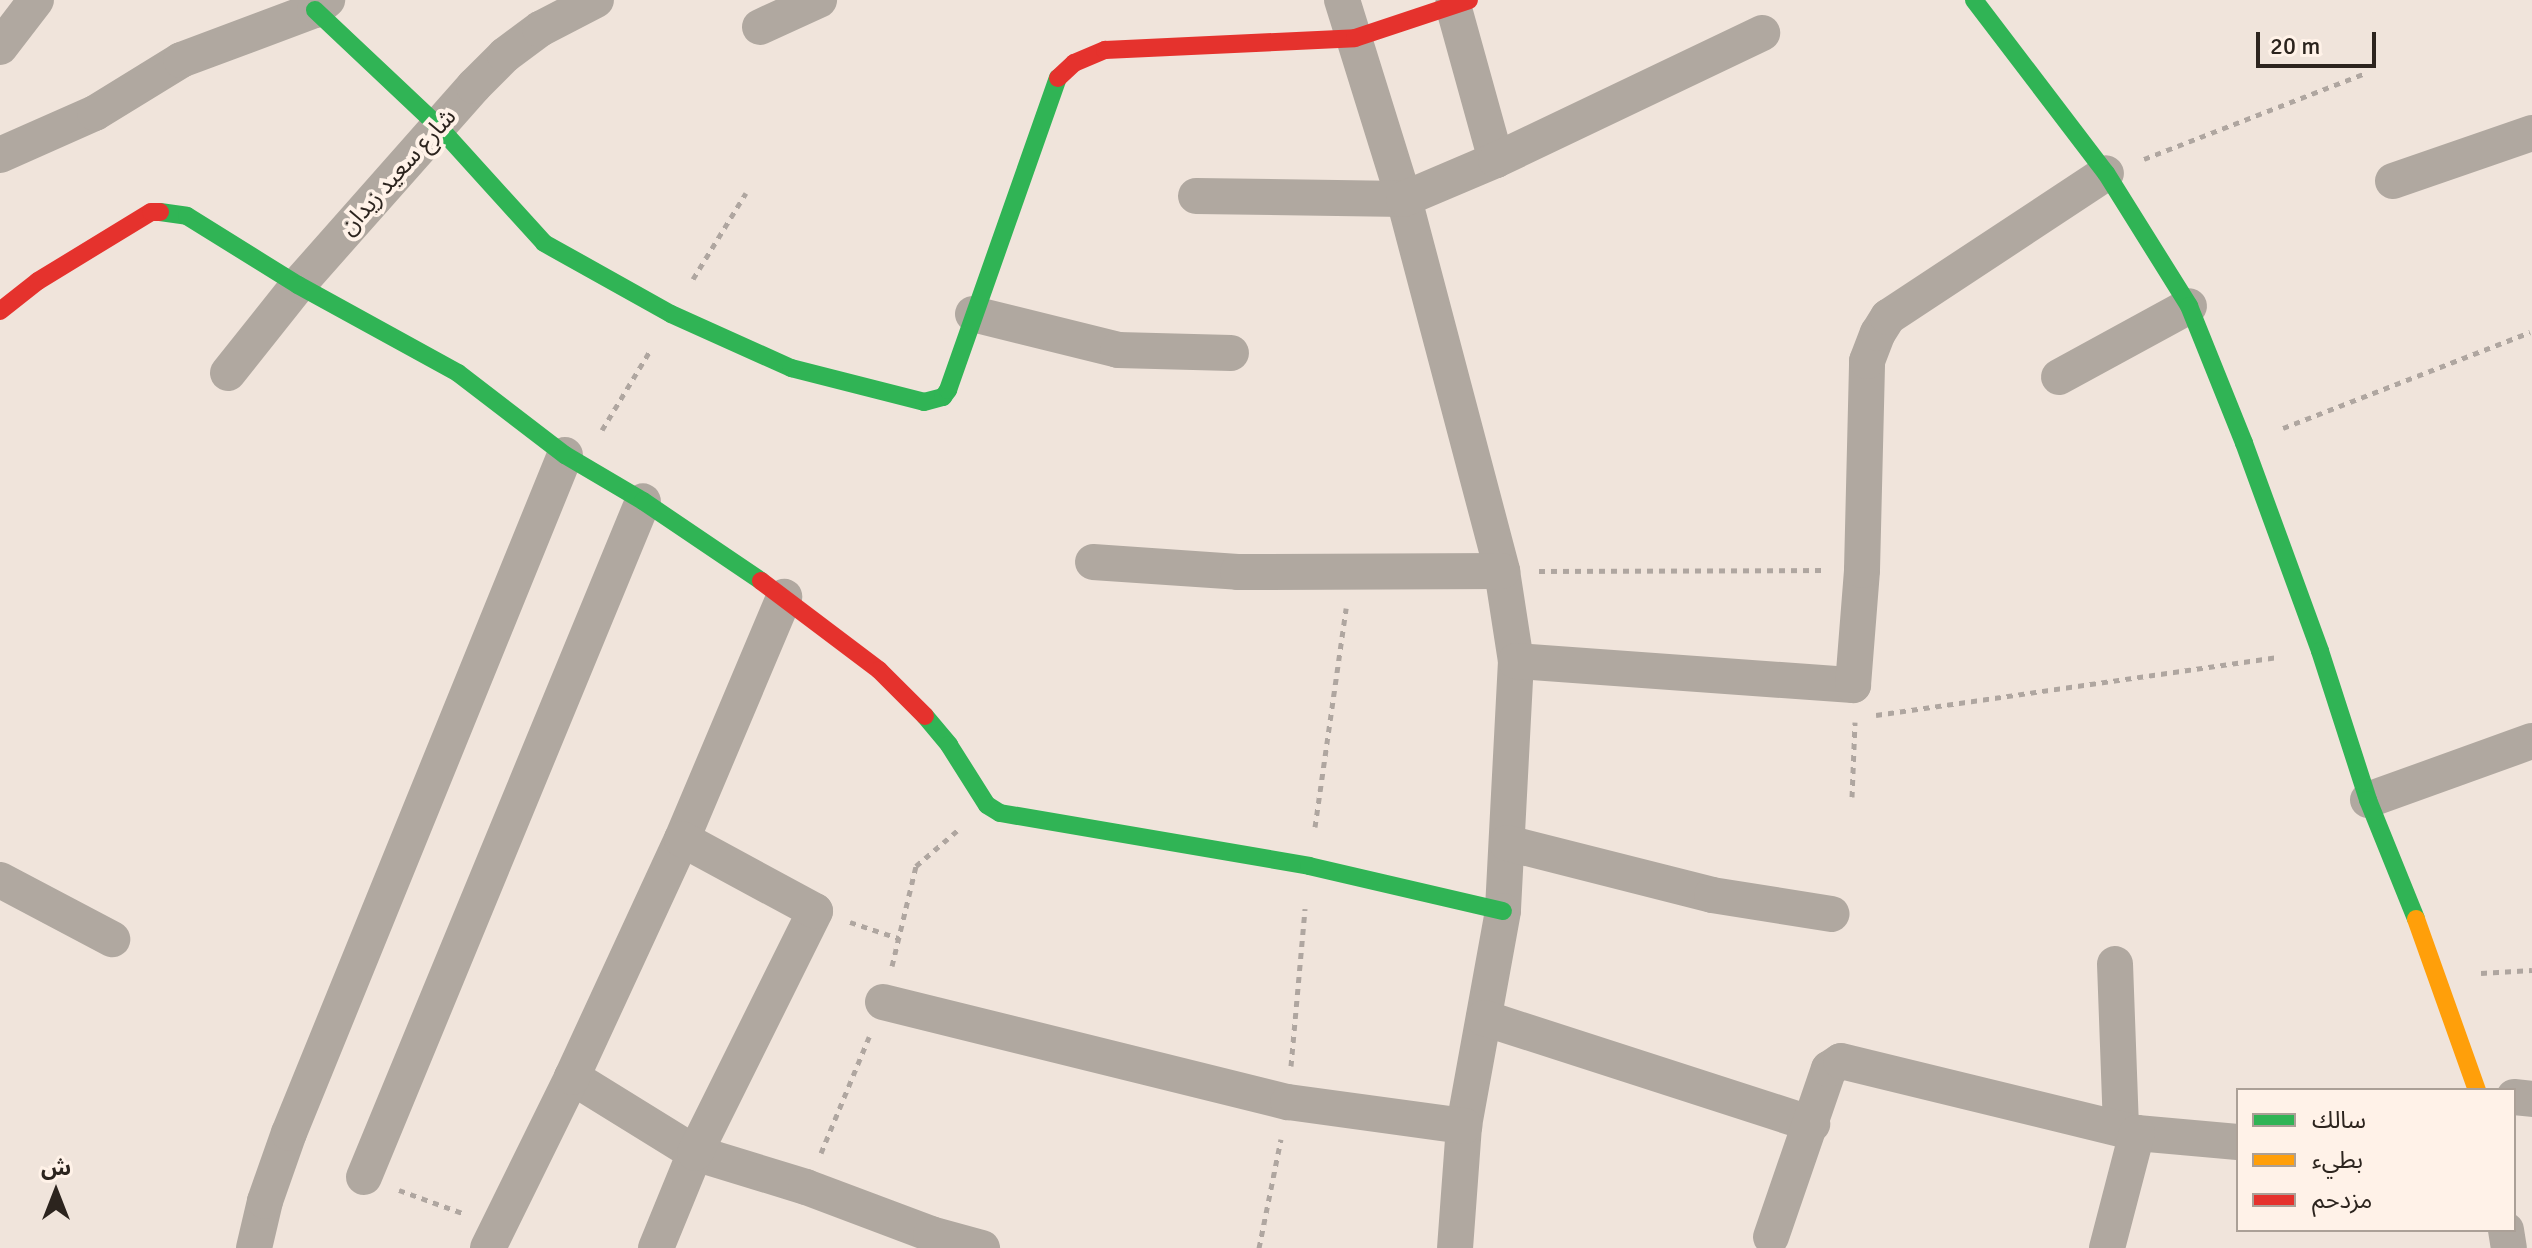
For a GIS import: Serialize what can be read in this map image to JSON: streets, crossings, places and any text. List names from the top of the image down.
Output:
{
  "streets": {
    "street": ["شارع سعيد زيدان"]
  },
  "legend": ["سالك", "بطيء", "مزدحم"],
  "scale_bar": "20 m",
  "north": "top"
}
